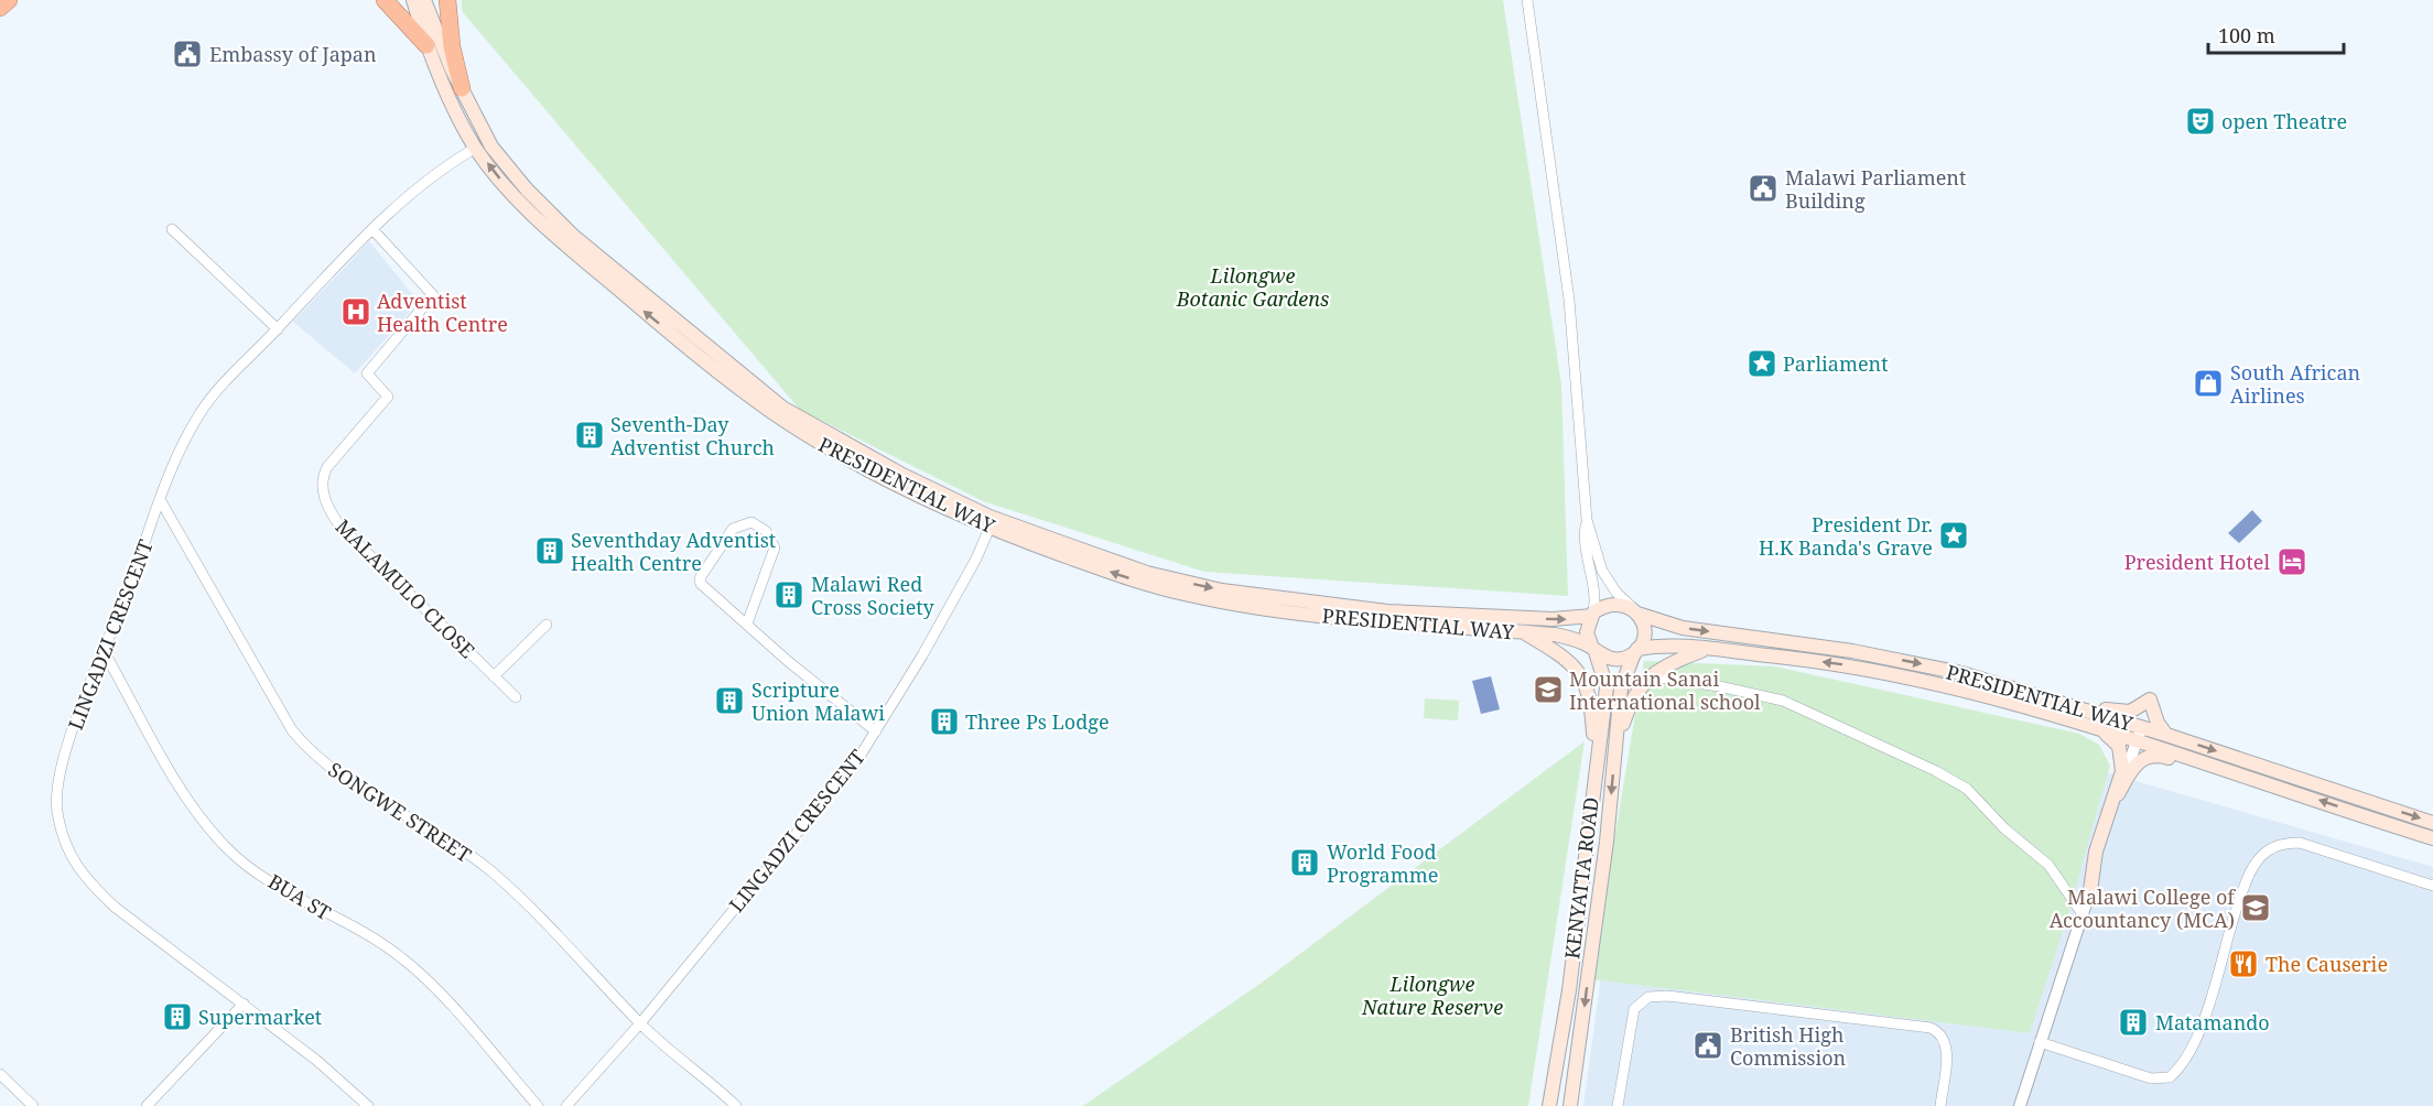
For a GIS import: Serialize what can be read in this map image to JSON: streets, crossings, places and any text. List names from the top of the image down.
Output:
{
  "streets": {
    "main road": ["PRESIDENTIAL WAY", "KENYATTA ROAD"],
    "street": [
      "MALAMULO CLOSE",
      "LINGADZI CRESCENT",
      "SONGWE STREET",
      "BUA ST"
    ]
  },
  "crossings": [
    ["PRESIDENTIAL WAY", "LINGADZI CRESCENT"],
    ["PRESIDENTIAL WAY", "KENYATTA ROAD"],
    ["MALAMULO CLOSE", "LINGADZI CRESCENT"],
    ["LINGADZI CRESCENT", "SONGWE STREET"],
    ["LINGADZI CRESCENT", "BUA ST"]
  ],
  "parks": ["Lilongwe Botanic Gardens", "Lilongwe Nature Reserve"],
  "places": {
    "public building": ["Embassy of Japan", "Malawi Parliament Building", "British High Commission"],
    "theatre": ["open Theatre"],
    "hospital": ["Adventist Health Centre"],
    "place": ["Parliament", "President Dr. H.K Banda's Grave"],
    "shop": ["South African Airlines"],
    "building": [
      "Seventh-Day Adventist Church",
      "Seventhday Adventist Health Centre",
      "Malawi Red Cross Society",
      "Scripture Union Malawi",
      "Three Ps Lodge",
      "World Food Programme",
      "Supermarket",
      "Matamando"
    ],
    "hotel": ["President Hotel"],
    "school or university": ["Mountain Sanai International school", "Malawi College of Accountancy (MCA)"],
    "restaurant": ["The Causerie"]
  },
  "scale_bar": "100 m"
}
